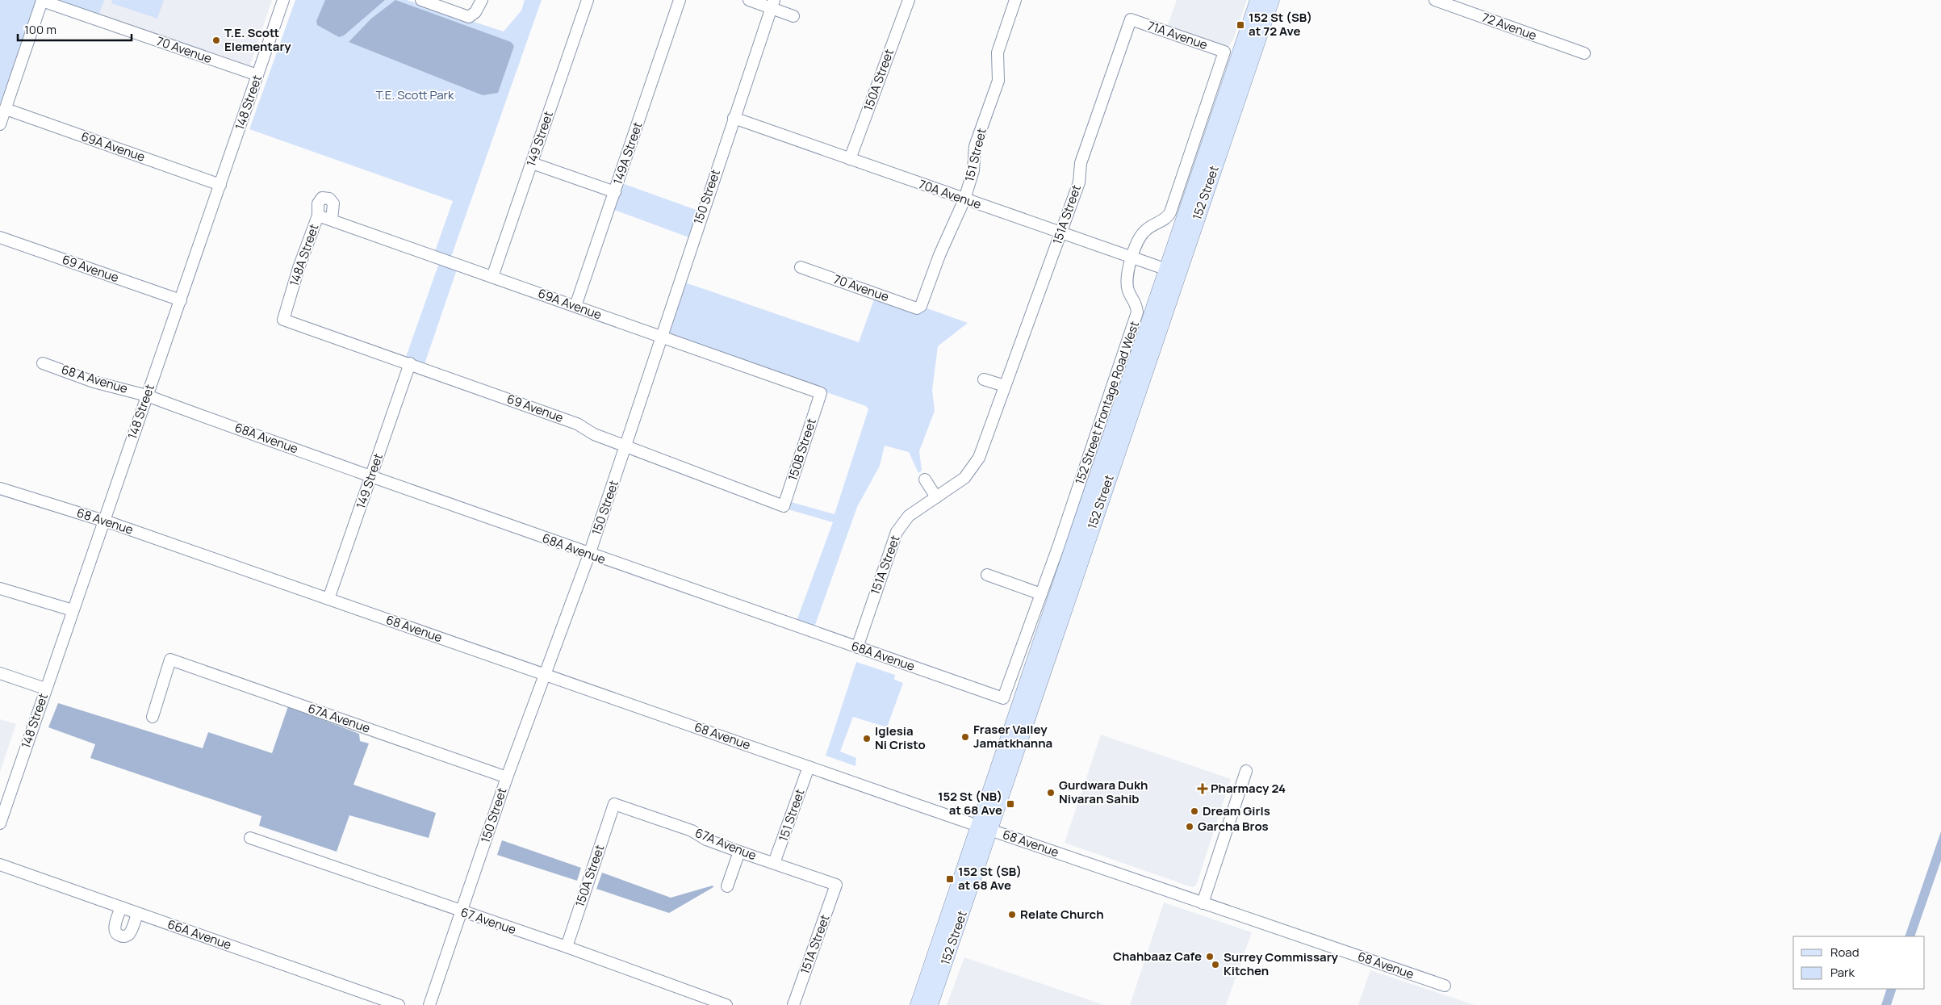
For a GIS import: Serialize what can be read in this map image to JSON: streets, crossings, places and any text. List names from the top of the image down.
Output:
{
  "streets": {
    "main road": ["152 Street"],
    "street": [
      "72 Avenue",
      "71A Avenue",
      "70 Avenue",
      "150A Street",
      "148 Street",
      "149 Street",
      "69A Avenue",
      "149A Street",
      "151 Street",
      "70A Avenue",
      "150 Street",
      "151A Street",
      "148A Street",
      "69 Avenue",
      "68 A Avenue",
      "152 Street Frontage Road West",
      "68A Avenue",
      "150B Street",
      "68 Avenue",
      "67A Avenue",
      "67 Avenue",
      "66A Avenue"
    ]
  },
  "crossings": [
    ["71A Avenue", "151A Street"],
    ["71A Avenue", "152 Street Frontage Road West"],
    ["70 Avenue", "148 Street"],
    ["70 Avenue", "151 Street"],
    ["150A Street", "70A Avenue"],
    ["150A Street", "67A Avenue"],
    ["150A Street", "67 Avenue"],
    ["148 Street", "69A Avenue"],
    ["148 Street", "69 Avenue"],
    ["148 Street", "68 A Avenue"],
    ["148 Street", "68A Avenue"],
    ["148 Street", "68 Avenue"],
    ["149 Street", "69A Avenue"],
    ["149 Street", "69 Avenue"],
    ["149 Street", "68A Avenue"],
    ["149 Street", "68 Avenue"],
    ["69A Avenue", "149A Street"],
    ["69A Avenue", "150 Street"],
    ["69A Avenue", "148A Street"],
    ["69A Avenue", "150B Street"],
    ["151 Street", "70A Avenue"],
    ["151 Street", "68 Avenue"],
    ["151 Street", "67A Avenue"],
    ["152 Street", "70A Avenue"],
    ["152 Street", "68 Avenue"],
    ["70A Avenue", "150 Street"],
    ["70A Avenue", "151A Street"],
    ["70A Avenue", "152 Street Frontage Road West"],
    ["150 Street", "69 Avenue"],
    ["150 Street", "68A Avenue"],
    ["150 Street", "68 Avenue"],
    ["150 Street", "67A Avenue"],
    ["150 Street", "67 Avenue"],
    ["151A Street", "68A Avenue"],
    ["151A Street", "67A Avenue"],
    ["148A Street", "69 Avenue"],
    ["69 Avenue", "150B Street"],
    ["68 A Avenue", "68A Avenue"],
    ["152 Street Frontage Road West", "68A Avenue"]
  ],
  "parks": ["T.E. Scott Park"],
  "places": {
    "transit": ["152 St (SB) at 72 Ave", "152 St (NB) at 68 Ave", "152 St (SB) at 68 Ave"],
    "other": [
      "T.E. Scott Elementary",
      "Fraser Valley Jamatkhanna",
      "Iglesia Ni Cristo",
      "Gurdwara Dukh Nivaran Sahib",
      "Dream Girls",
      "Garcha Bros",
      "Relate Church",
      "Chahbaaz Cafe",
      "Surrey Commissary Kitchen"
    ],
    "health": ["Pharmacy 24"]
  },
  "legend": ["Road", "Park"],
  "scale_bar": "100 m"
}
